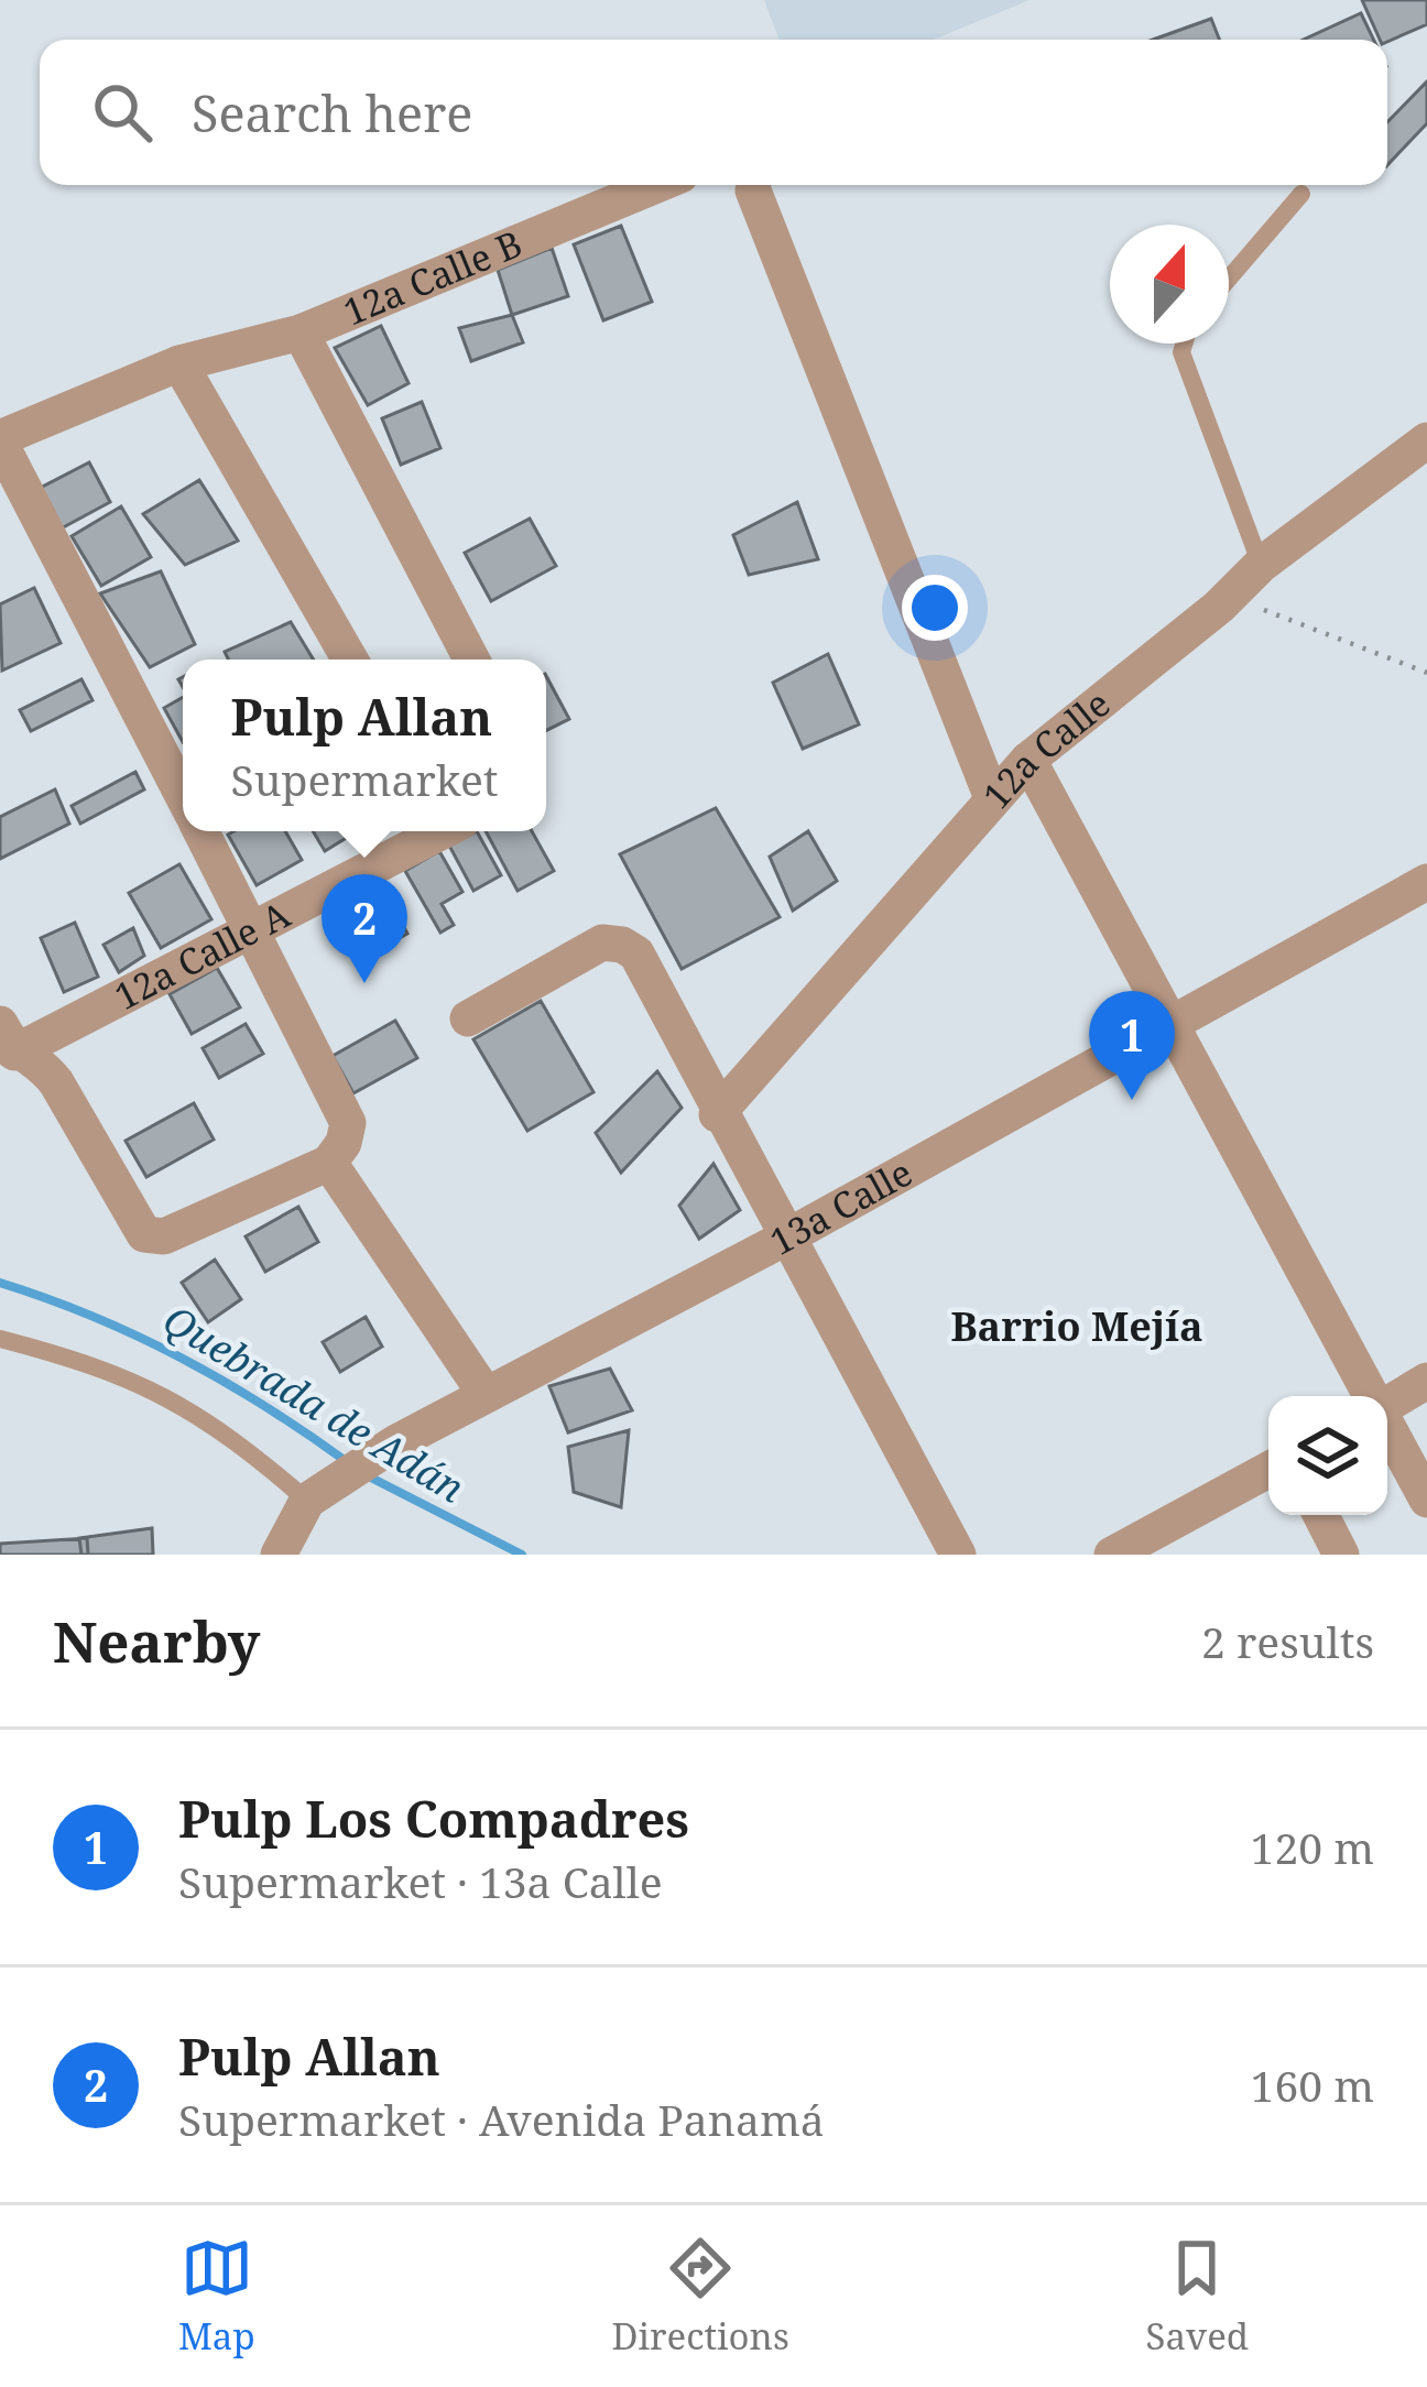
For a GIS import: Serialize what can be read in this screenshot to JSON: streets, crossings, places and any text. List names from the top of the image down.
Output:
{
  "streets": {
    "street": [
      "12a Calle B",
      "12a Calle",
      "12a Calle A",
      "13a Calle"
    ]
  },
  "districts": ["Barrio Mejía"],
  "water": ["Quebrada de Adán"],
  "north": "top",
  "page": {
    "search": "Search here",
    "popup": ["Pulp Allan", "Supermarket"],
    "pins": ["2", "1"],
    "heading": ["Nearby", "2 results"],
    "list": [
      {
        "mark": "1",
        "name": "Pulp Los Compadres",
        "note": "Supermarket · 13a Calle",
        "value": "120 m"
      },
      {
        "mark": "2",
        "name": "Pulp Allan",
        "note": "Supermarket · Avenida Panamá",
        "value": "160 m"
      }
    ],
    "nav": ["Map", "Directions", "Saved"]
  }
}
